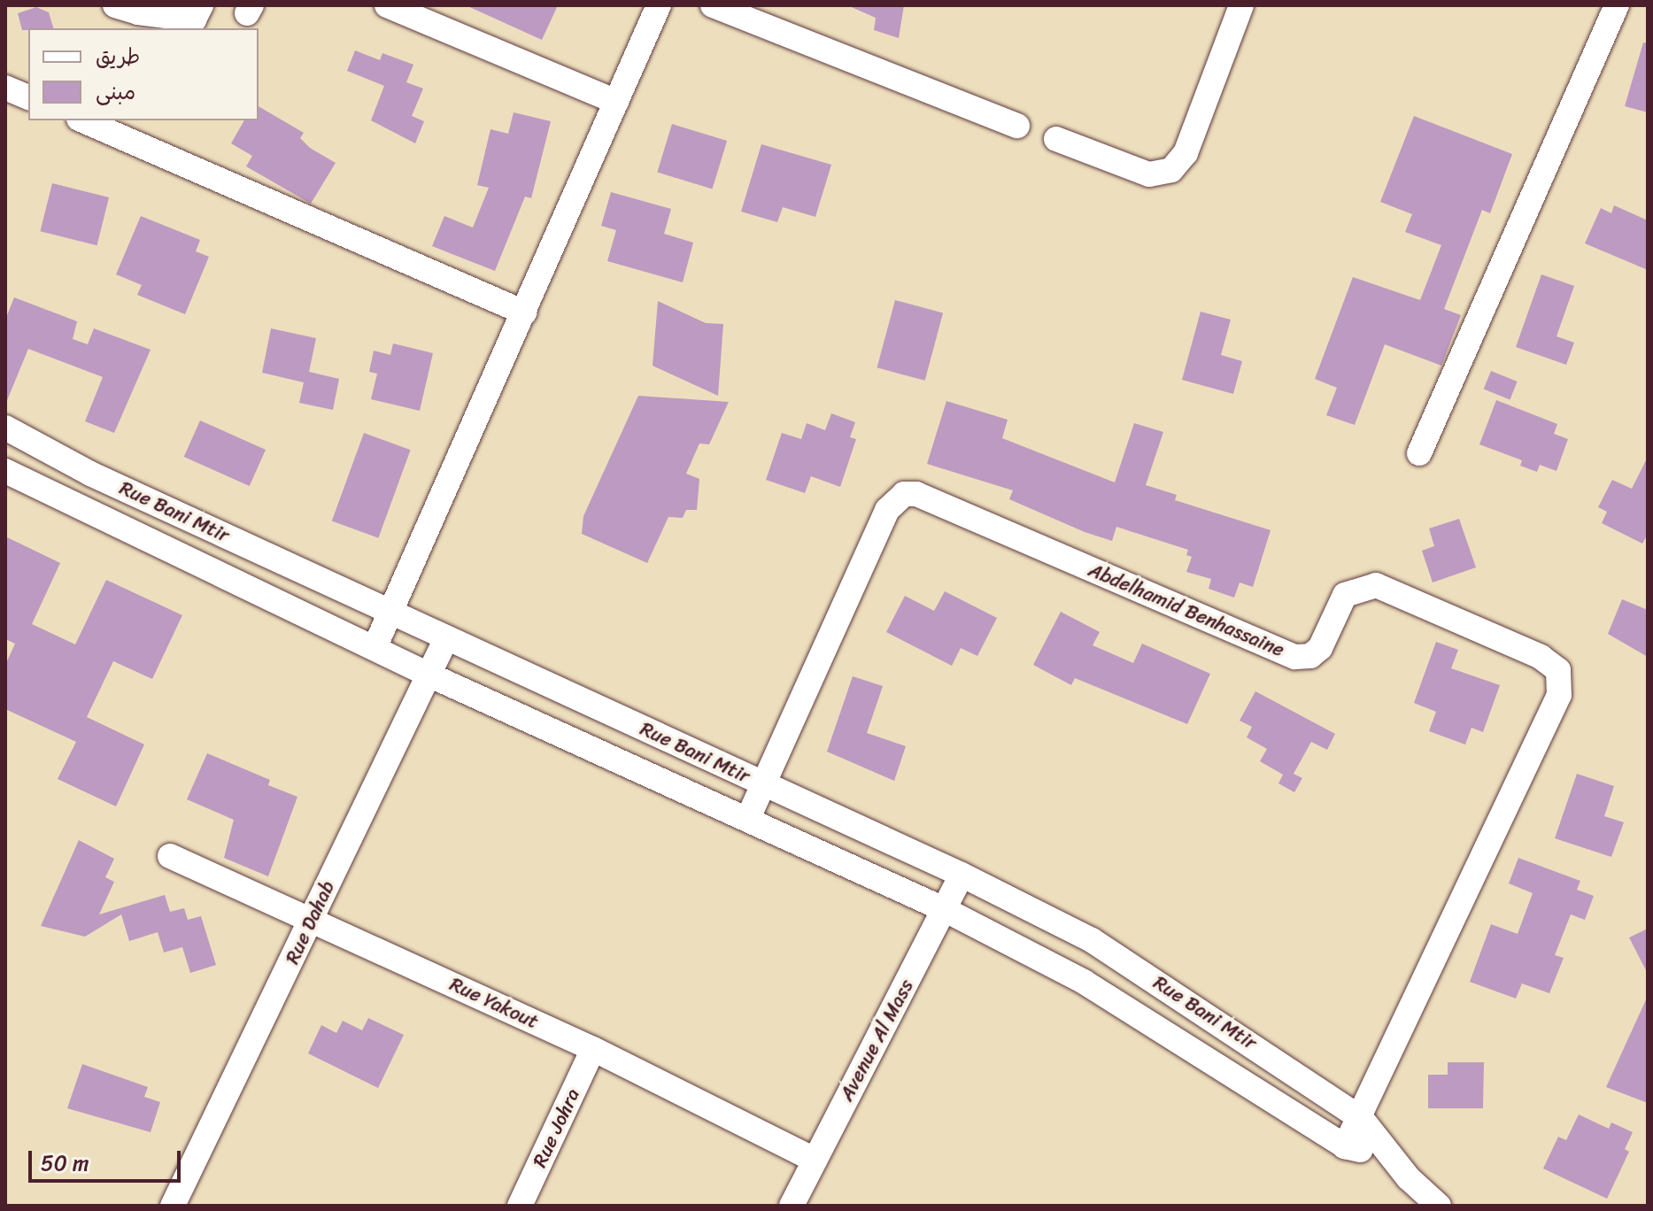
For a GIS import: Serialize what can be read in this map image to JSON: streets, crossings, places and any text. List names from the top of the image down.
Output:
{
  "streets": {
    "street": [
      "Rue Bani Mtir",
      "Abdelhamid Benhassaine",
      "Rue Dahab",
      "Rue Yakout",
      "Avenue Al Mass",
      "Rue Johra"
    ]
  },
  "crossings": [
    ["Rue Bani Mtir", "Abdelhamid Benhassaine"],
    ["Rue Bani Mtir", "Rue Dahab"],
    ["Rue Bani Mtir", "Avenue Al Mass"],
    ["Rue Dahab", "Rue Yakout"],
    ["Rue Yakout", "Avenue Al Mass"],
    ["Rue Yakout", "Rue Johra"]
  ],
  "legend": ["طريق", "مبنى"],
  "scale_bar": "50 m"
}
